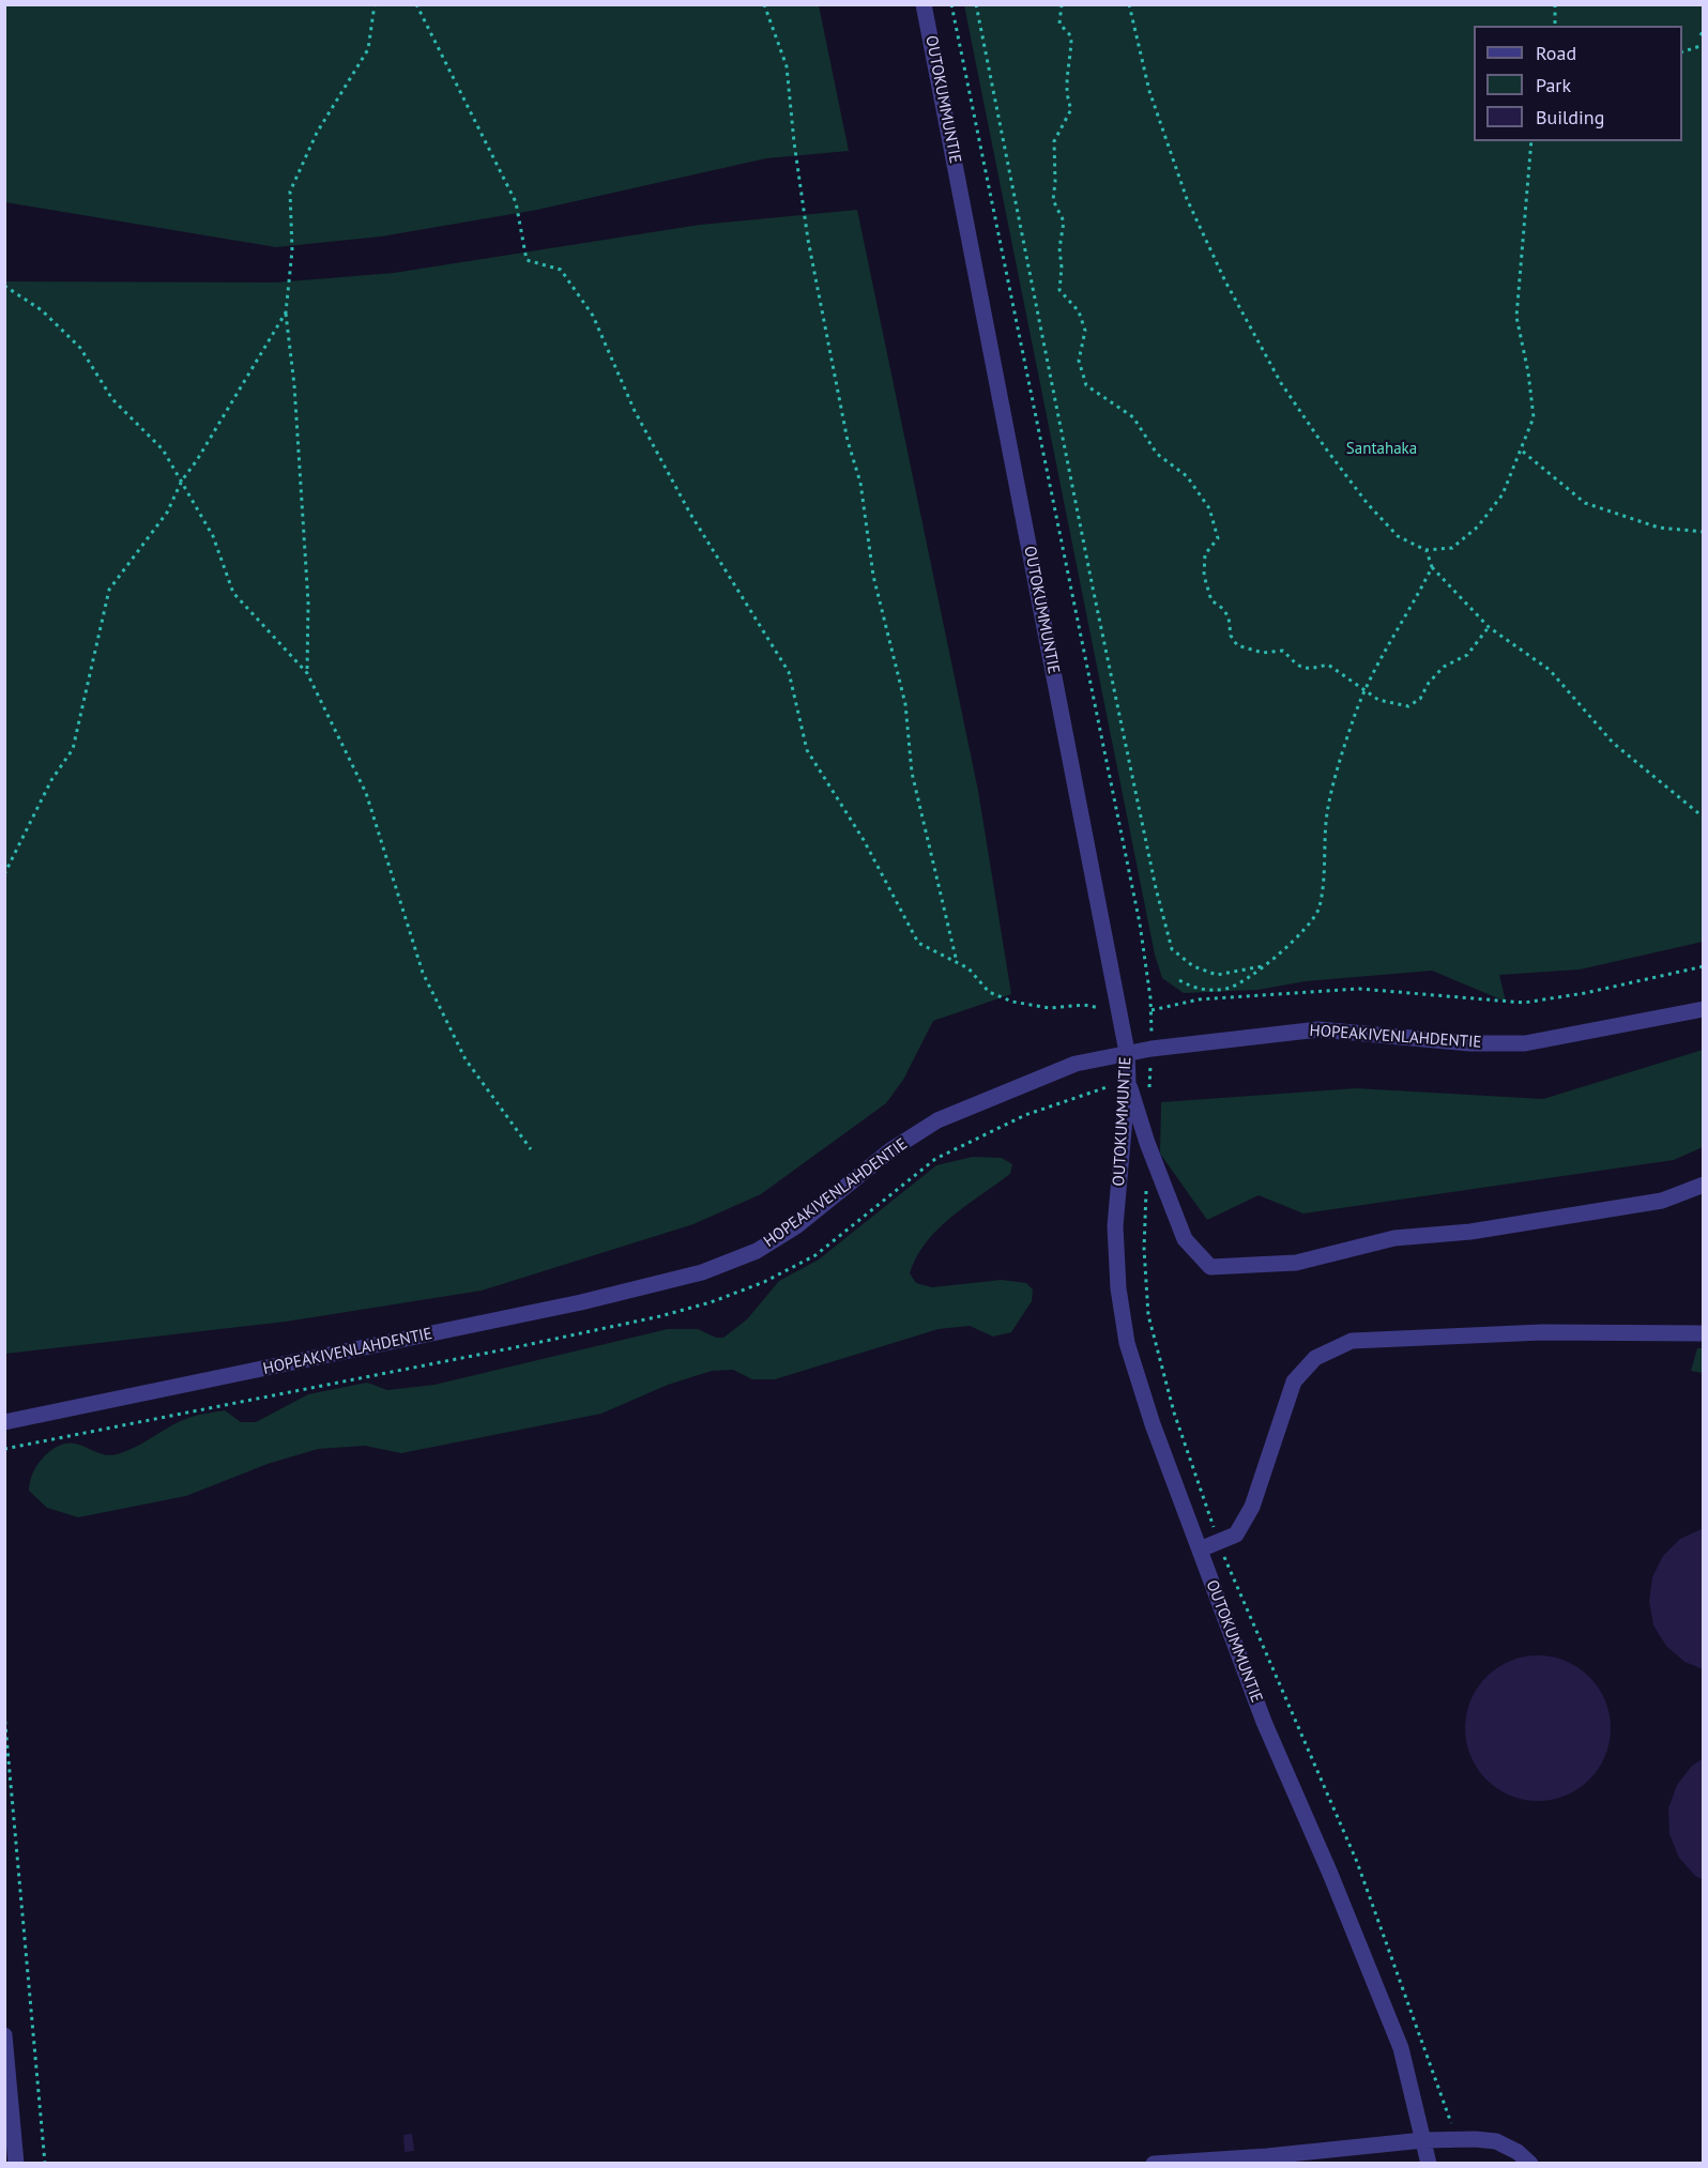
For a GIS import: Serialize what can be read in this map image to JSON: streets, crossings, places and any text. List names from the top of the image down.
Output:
{
  "streets": {
    "street": ["OUTOKUMMUNTIE", "HOPEAKIVENLAHDENTIE"]
  },
  "crossings": [
    ["OUTOKUMMUNTIE", "HOPEAKIVENLAHDENTIE"]
  ],
  "parks": ["Santahaka"],
  "legend": ["Road", "Park", "Building"]
}
